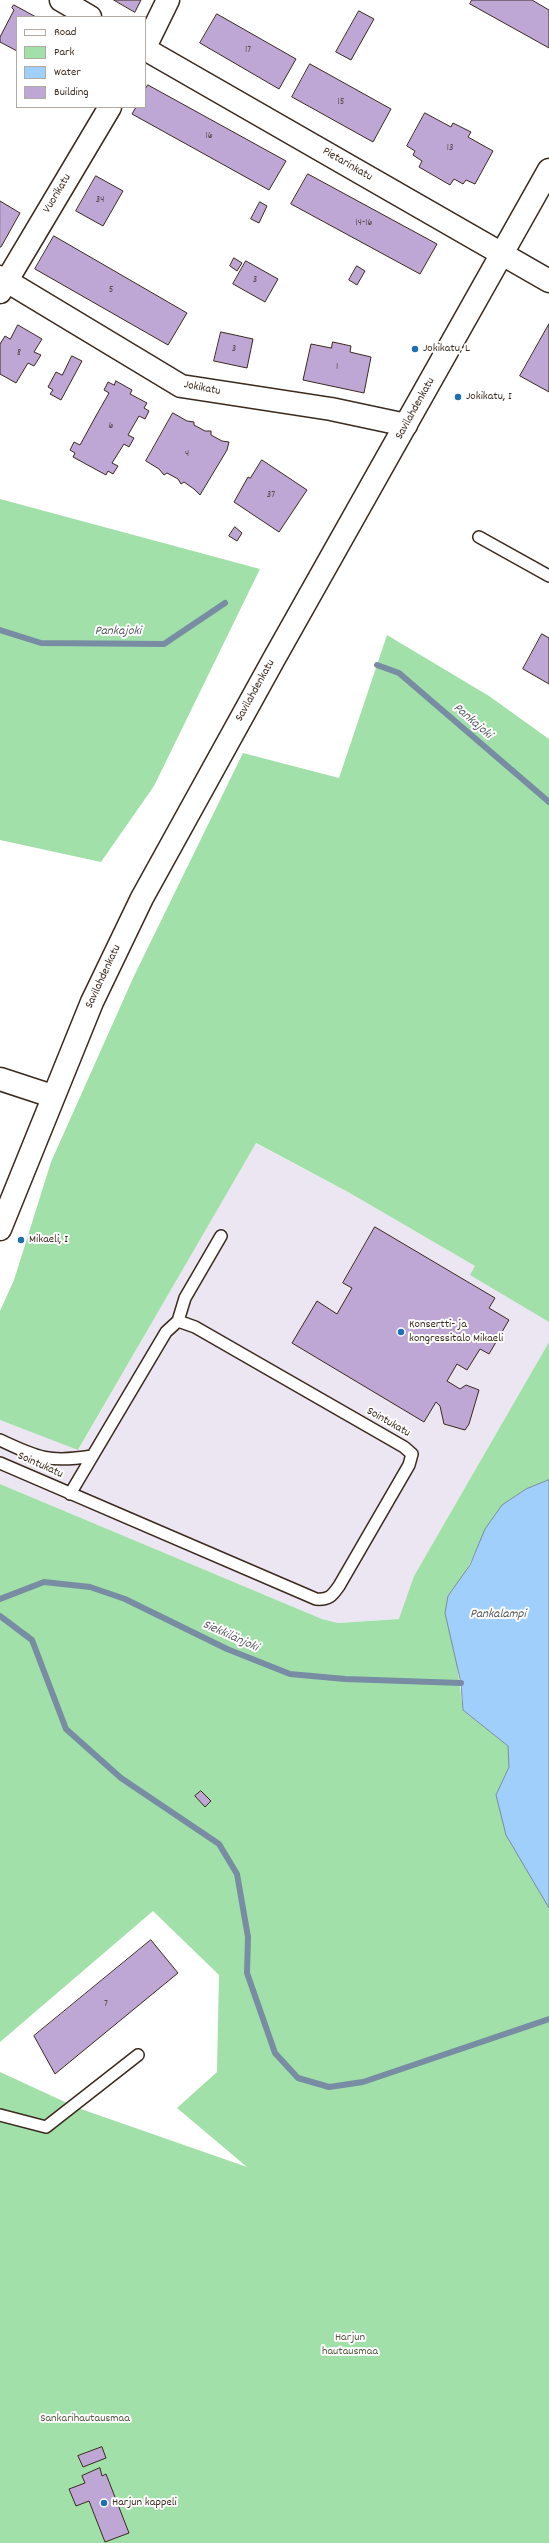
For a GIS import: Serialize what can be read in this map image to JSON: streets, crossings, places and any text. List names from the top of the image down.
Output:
{
  "streets": {
    "street": [
      "Pietarinkatu",
      "Vuorikatu",
      "Jokikatu",
      "Savilahdenkatu"
    ],
    "lane": ["Sointukatu"]
  },
  "crossings": [
    ["Pietarinkatu", "Savilahdenkatu"],
    ["Vuorikatu", "Jokikatu"],
    ["Jokikatu", "Savilahdenkatu"]
  ],
  "water": ["Pankajoki", "Pankalampi", "Siekkilänjoki"],
  "parks": ["Harjun hautausmaa", "Sankarihautausmaa"],
  "places": [
    "Jokikatu, L",
    "Jokikatu, I",
    "Mikaeli, I",
    "Konsertti- ja kongressitalo Mikaeli",
    "Harjun kappeli"
  ],
  "house_numbers": [
    "17",
    "15",
    "16",
    "13",
    "34",
    "14-16",
    "3",
    "5",
    "3",
    "8",
    "1",
    "6",
    "4",
    "37",
    "7"
  ],
  "legend": [
    "Road",
    "Park",
    "Water",
    "Building"
  ]
}
